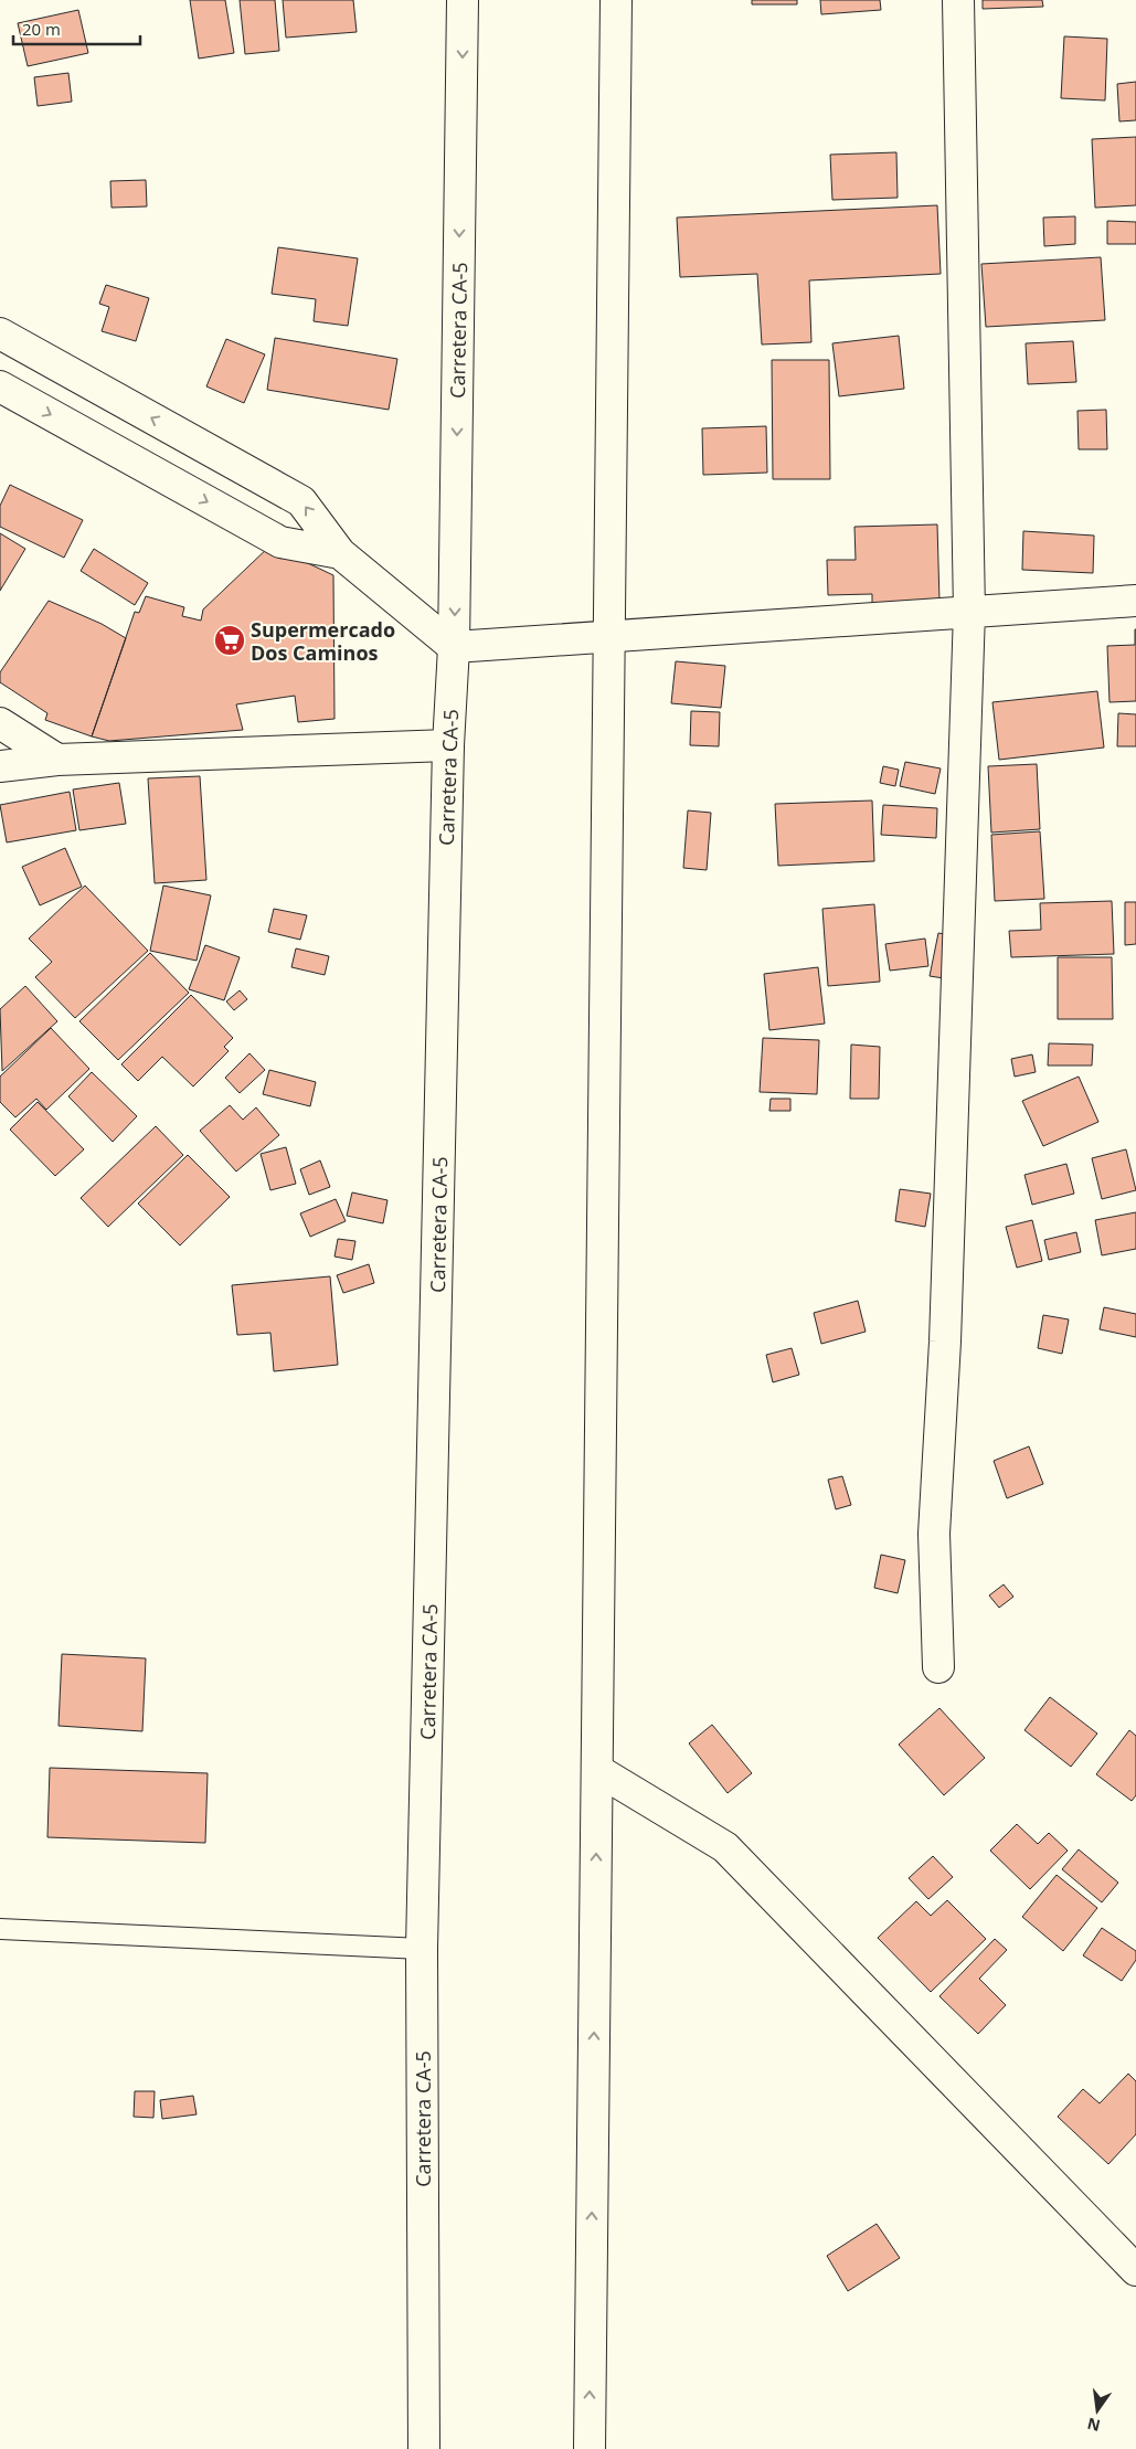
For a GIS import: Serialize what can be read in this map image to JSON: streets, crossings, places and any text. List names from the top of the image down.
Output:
{
  "streets": {
    "main road": ["Carretera CA-5"]
  },
  "places": {
    "supermarket": ["Supermercado Dos Caminos"]
  },
  "scale_bar": "20 m",
  "north": "bottom"
}
